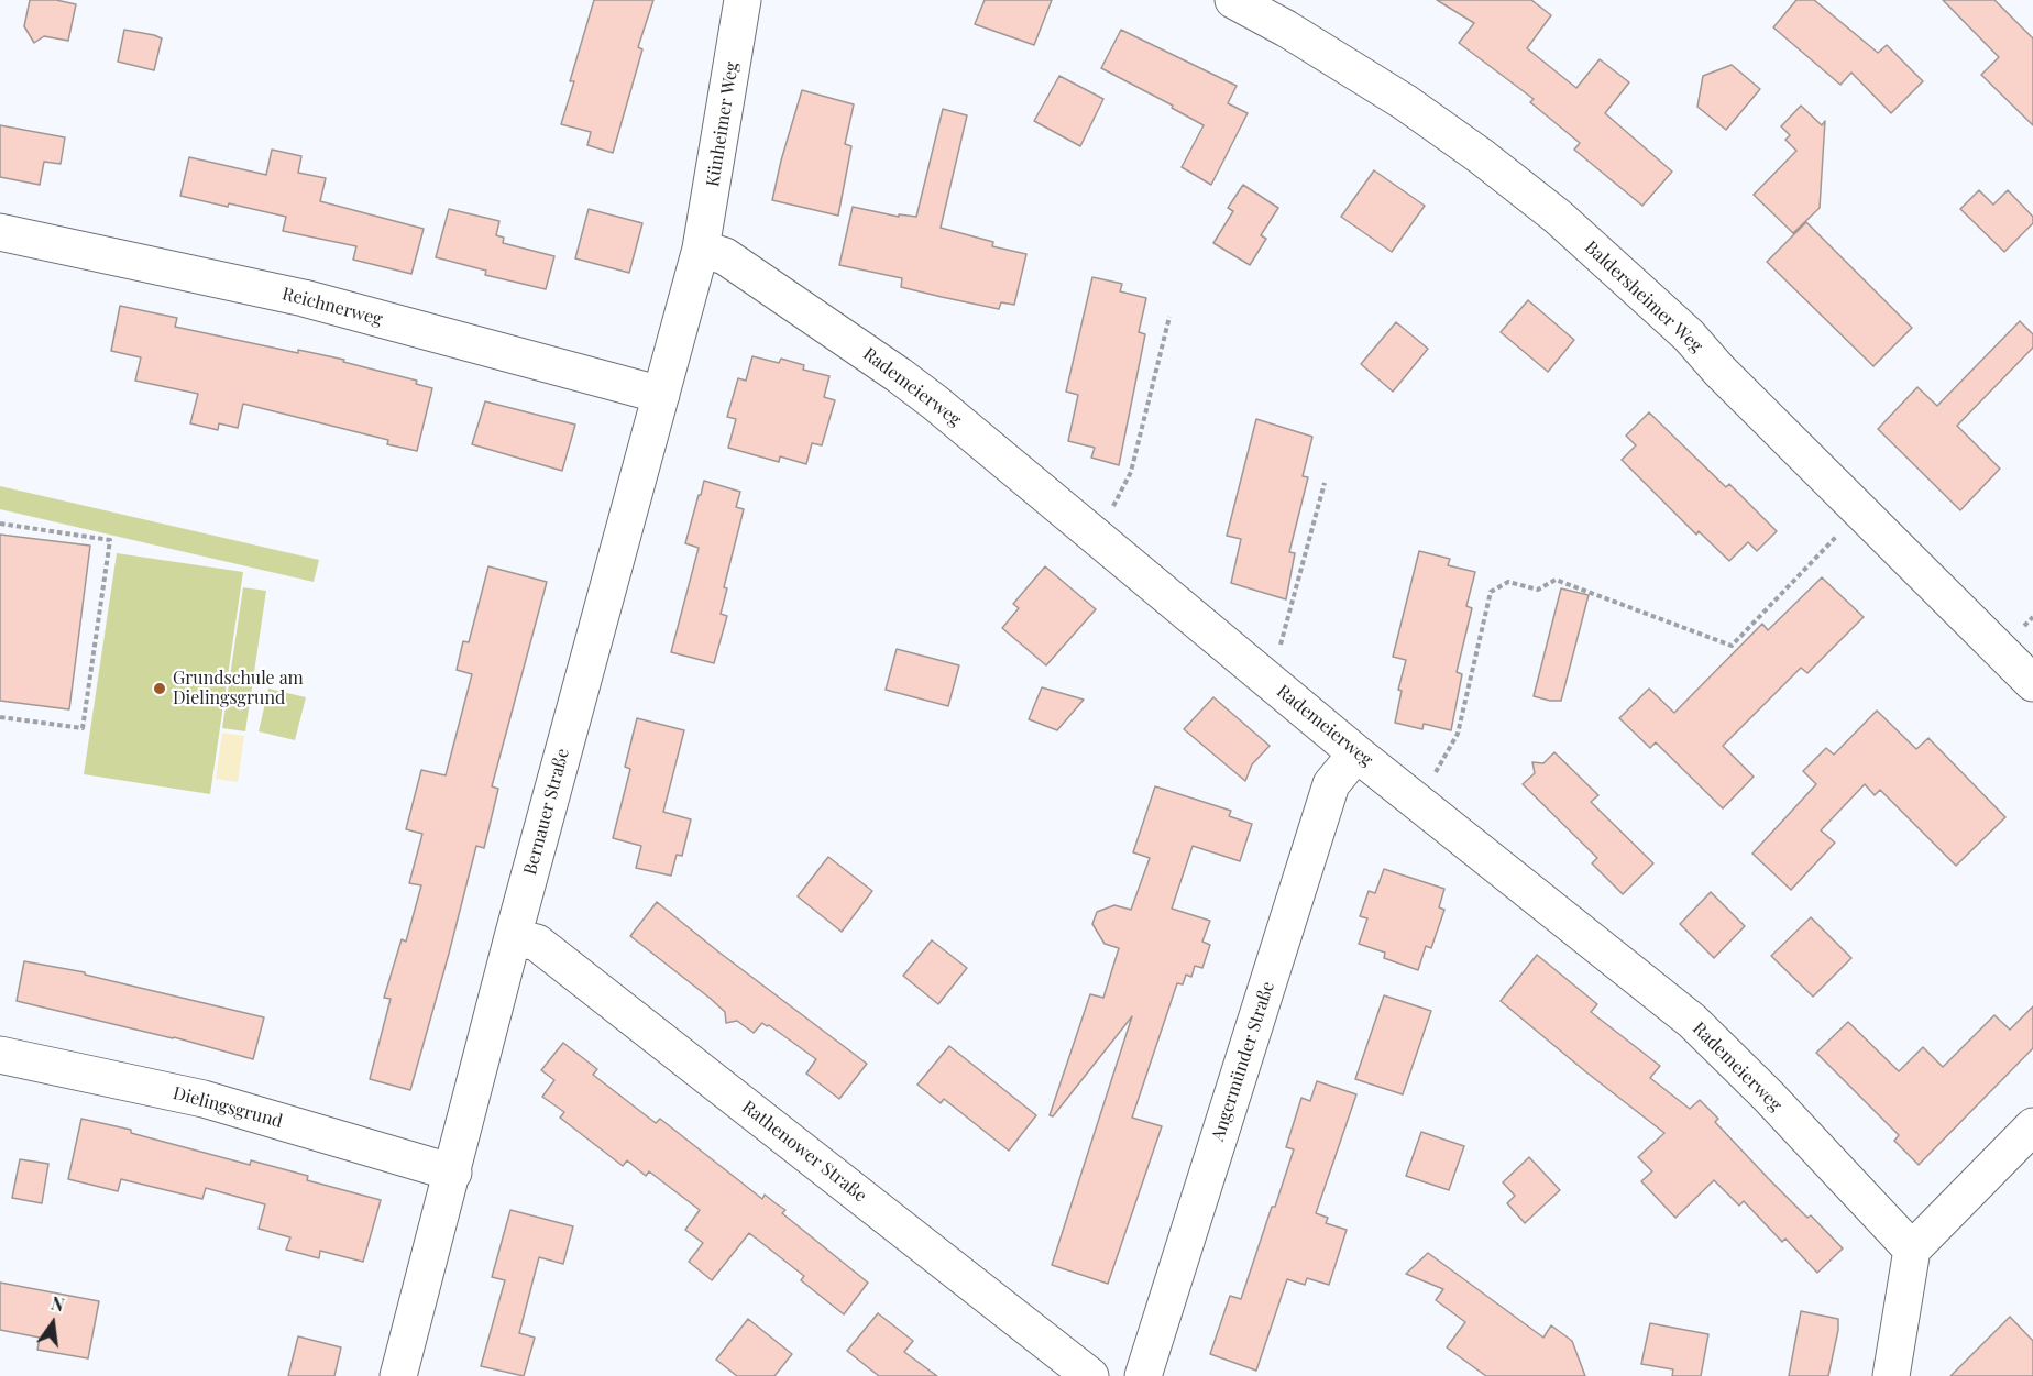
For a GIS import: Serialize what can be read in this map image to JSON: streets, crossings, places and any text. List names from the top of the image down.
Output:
{
  "streets": {
    "street": [
      "Künheimer Weg",
      "Baldersheimer Weg",
      "Reichnerweg",
      "Rademeierweg",
      "Bernauer Straße",
      "Angermünder Straße",
      "Dielingsgrund",
      "Rathenower Straße"
    ]
  },
  "crossings": [
    ["Künheimer Weg", "Rademeierweg"],
    ["Künheimer Weg", "Bernauer Straße"],
    ["Reichnerweg", "Bernauer Straße"],
    ["Rademeierweg", "Bernauer Straße"],
    ["Rademeierweg", "Angermünder Straße"],
    ["Bernauer Straße", "Dielingsgrund"],
    ["Bernauer Straße", "Rathenower Straße"]
  ],
  "places": ["Grundschule am Dielingsgrund"],
  "north": "top"
}
